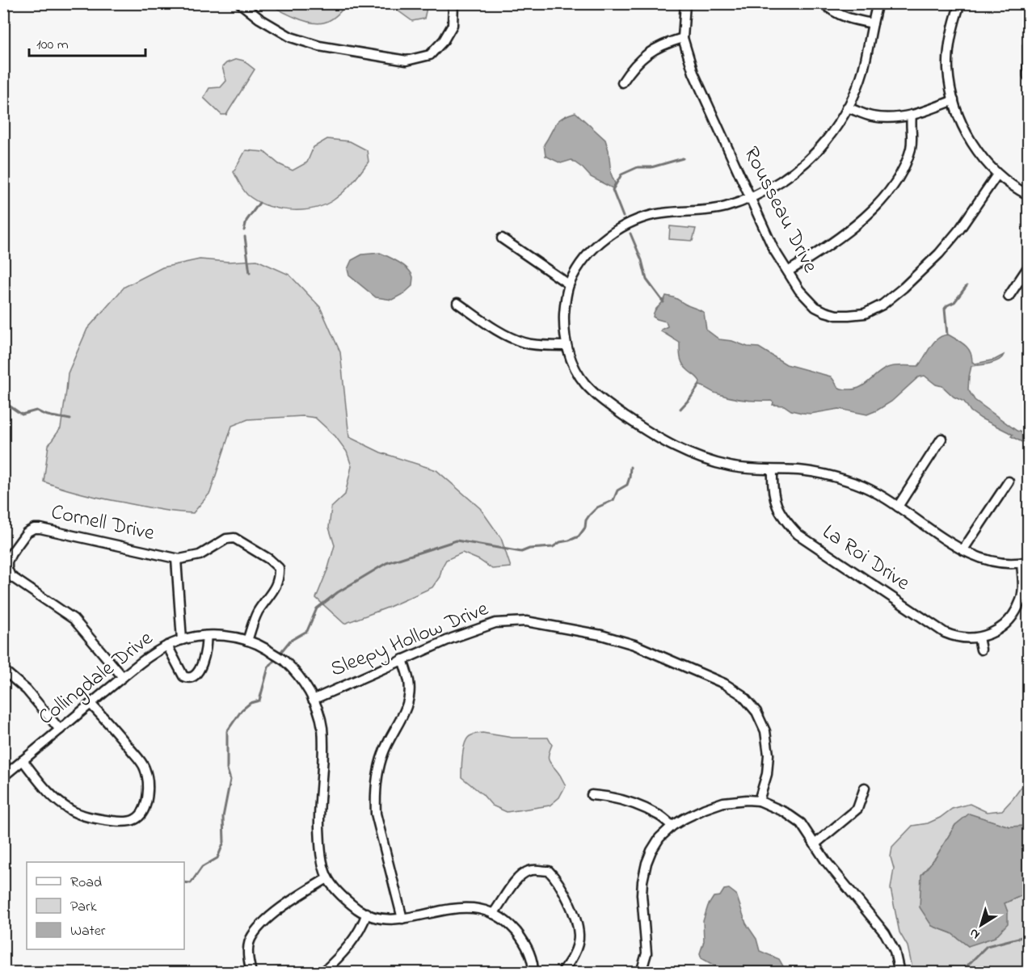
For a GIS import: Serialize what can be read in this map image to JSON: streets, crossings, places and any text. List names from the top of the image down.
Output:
{
  "streets": {
    "street": [
      "Rousseau Drive",
      "Cornell Drive",
      "La Roi Drive",
      "Sleepy Hollow Drive",
      "Collingdale Drive"
    ]
  },
  "crossings": [
    ["Cornell Drive", "Collingdale Drive"],
    ["Sleepy Hollow Drive", "Collingdale Drive"]
  ],
  "legend": ["Road", "Park", "Water"],
  "scale_bar": "100 m",
  "north": "bottom left"
}
